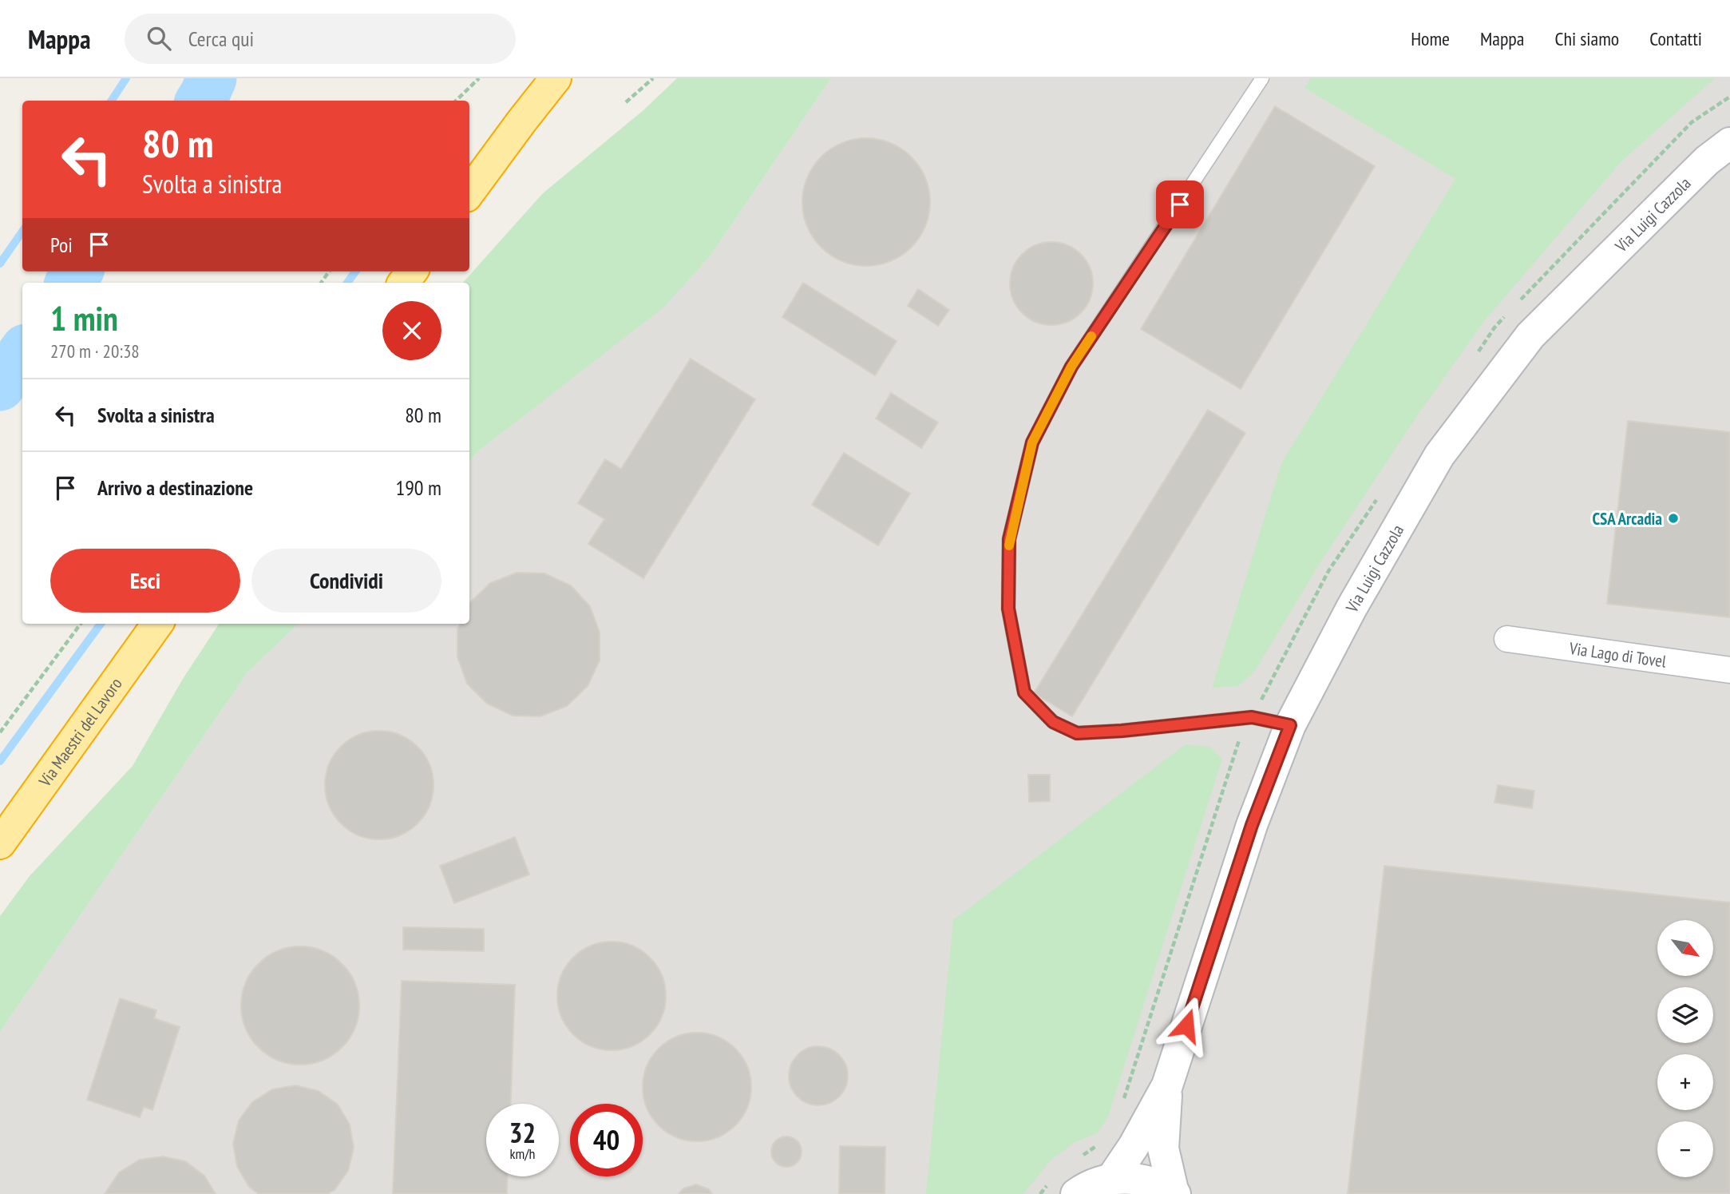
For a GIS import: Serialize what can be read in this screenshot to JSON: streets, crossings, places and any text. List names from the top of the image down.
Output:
{
  "streets": {
    "highway": ["Via Maestri del Lavoro"],
    "street": ["Via Luigi Cazzola", "Via Lago di Tovel"]
  },
  "places": ["CSA Arcadia"],
  "north": "bottom right",
  "page": {
    "header": "Mappa",
    "search": "Cerca qui",
    "nav": [
      "Home",
      "Mappa",
      "Chi siamo",
      "Contatti"
    ],
    "turn": ["80 m", "Svolta a sinistra"],
    "then": "Poi",
    "heading": ["1 min", "270 m · 20:38"],
    "list": [
      {
        "name": "Svolta a sinistra",
        "value": "80 m"
      },
      {
        "name": "Arrivo a destinazione",
        "value": "190 m"
      }
    ],
    "buttons": ["Esci", "Condividi"],
    "map_buttons": ["+", "−"],
    "speed": "32 km/h",
    "limit": "40"
  }
}
